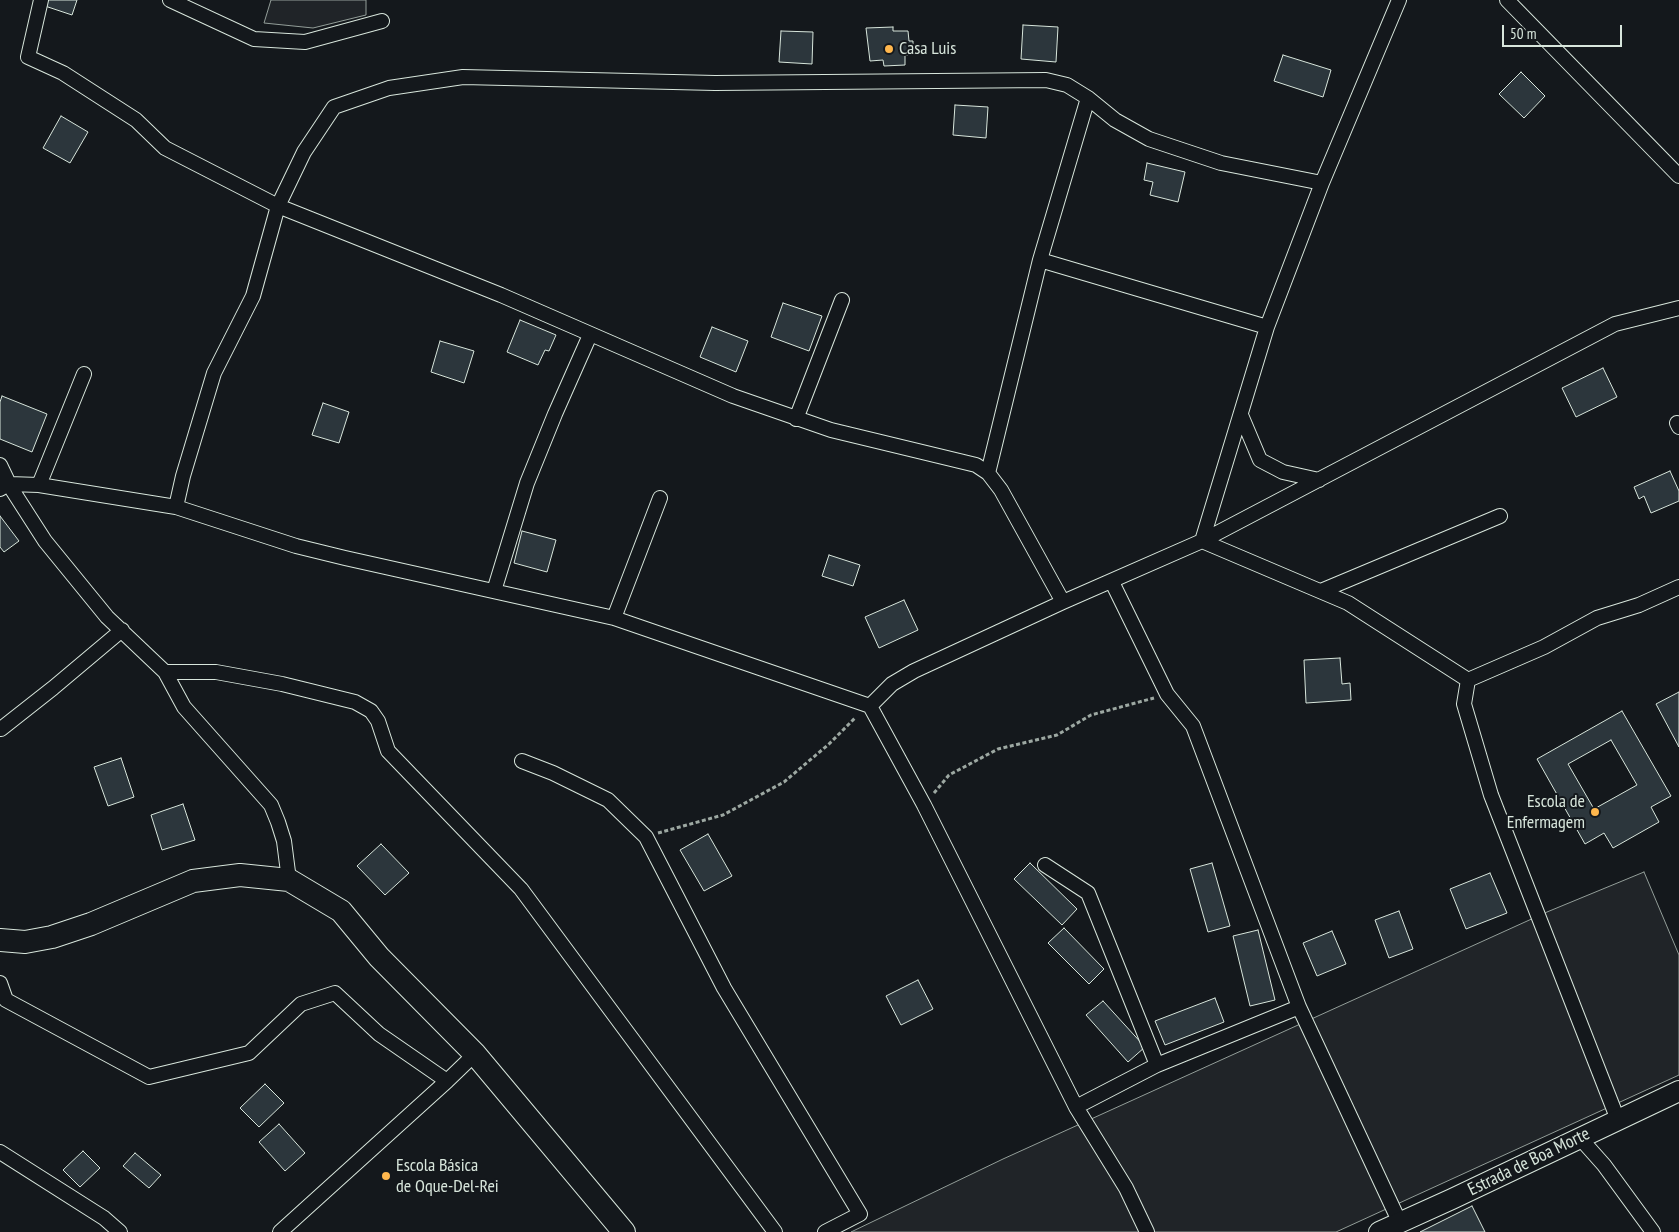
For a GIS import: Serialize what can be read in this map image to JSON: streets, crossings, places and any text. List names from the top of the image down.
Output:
{
  "streets": {
    "main road": ["Estrada de Boa Morte"]
  },
  "places": ["Casa Luis", "Escola de Enfermagem", "Escola Básica de Oque-Del-Rei"],
  "scale_bar": "50 m"
}
